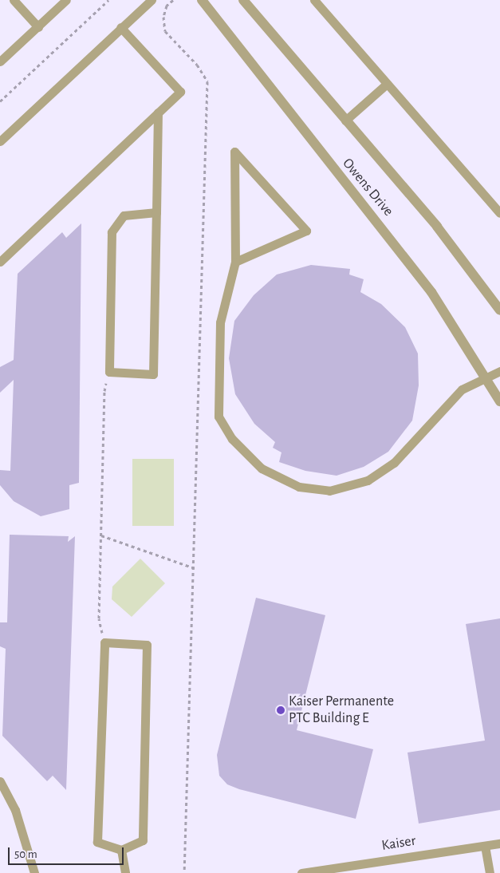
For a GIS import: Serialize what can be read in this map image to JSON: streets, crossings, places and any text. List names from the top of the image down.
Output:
{
  "streets": {
    "street": ["Owens Drive"],
    "lane": ["Kaiser"]
  },
  "places": ["Kaiser Permanente PTC Building E"],
  "scale_bar": "50 m"
}
